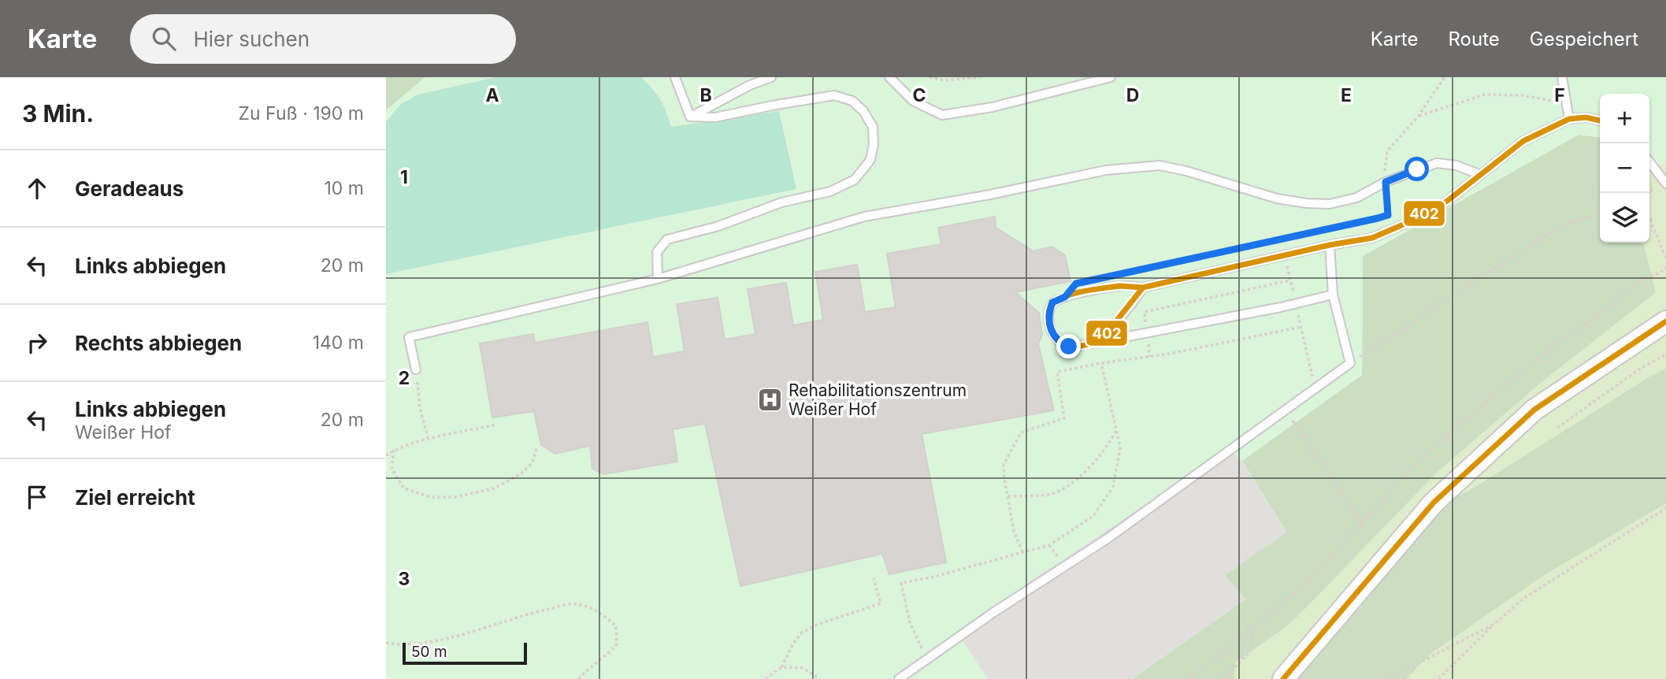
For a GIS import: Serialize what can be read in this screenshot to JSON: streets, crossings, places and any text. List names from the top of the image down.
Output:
{
  "places": {
    "hospital": ["Rehabilitationszentrum Weißer Hof"]
  },
  "lines": ["transit line 402"],
  "scale_bar": "50 m",
  "page": {
    "header": "Karte",
    "search": "Hier suchen",
    "nav": ["Karte", "Route", "Gespeichert"],
    "heading": ["3 Min.", "Zu Fuß · 190 m"],
    "map_buttons": ["+", "−"],
    "list": [
      ["Geradeaus", "10 m"],
      ["Links abbiegen", "20 m"],
      ["Rechts abbiegen", "140 m"],
      ["Links abbiegen", "Weißer Hof", "20 m"],
      "Ziel erreicht"
    ],
    "scale": "50 m"
  },
  "grid": {
    "columns": [
      "A",
      "B",
      "C",
      "D",
      "E",
      "F"
    ],
    "rows": ["1", "2", "3"]
  }
}
